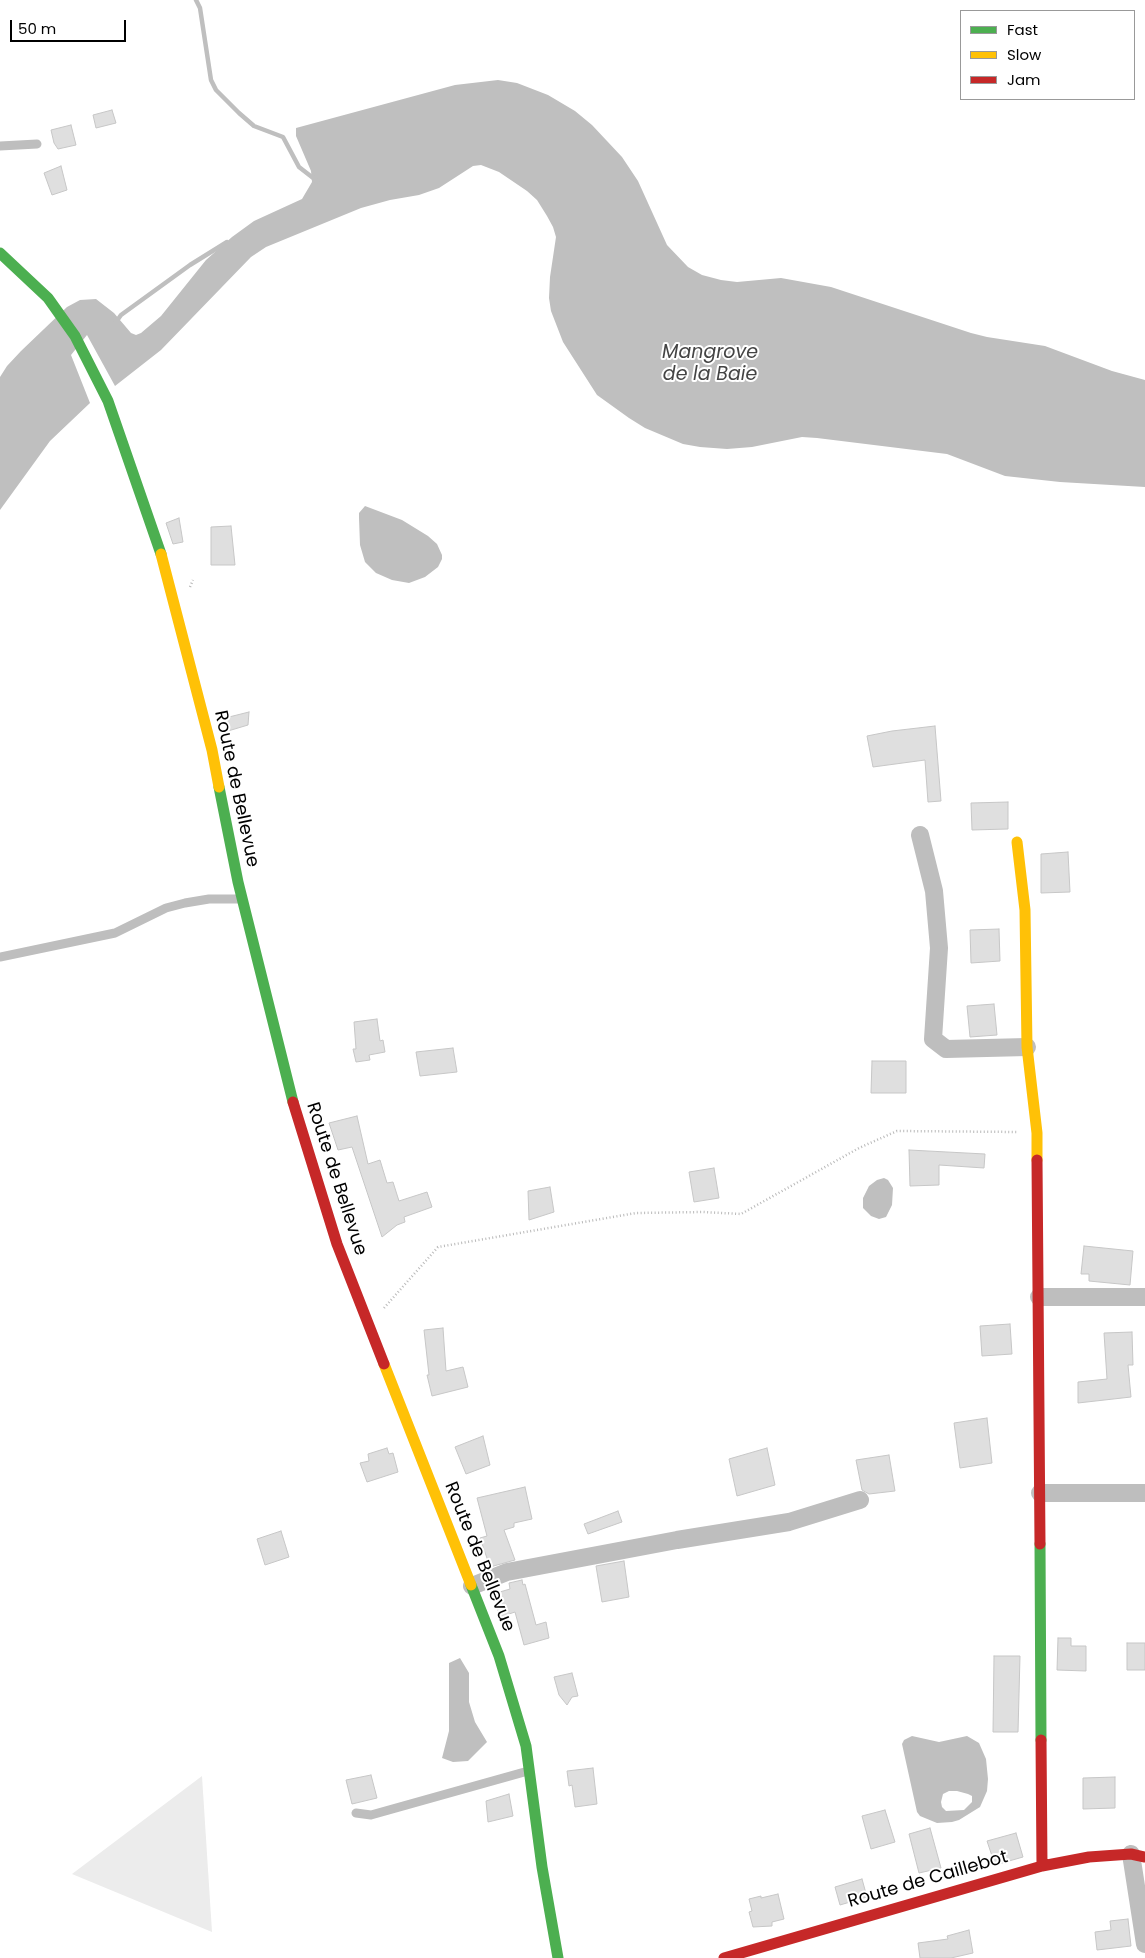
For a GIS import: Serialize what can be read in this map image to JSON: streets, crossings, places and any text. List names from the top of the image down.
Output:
{
  "streets": {
    "main road": ["Route de Bellevue", "Route de Caillebot"]
  },
  "water": ["Mangrove de la Baie"],
  "legend": ["Fast", "Slow", "Jam"],
  "scale_bar": "50 m"
}
